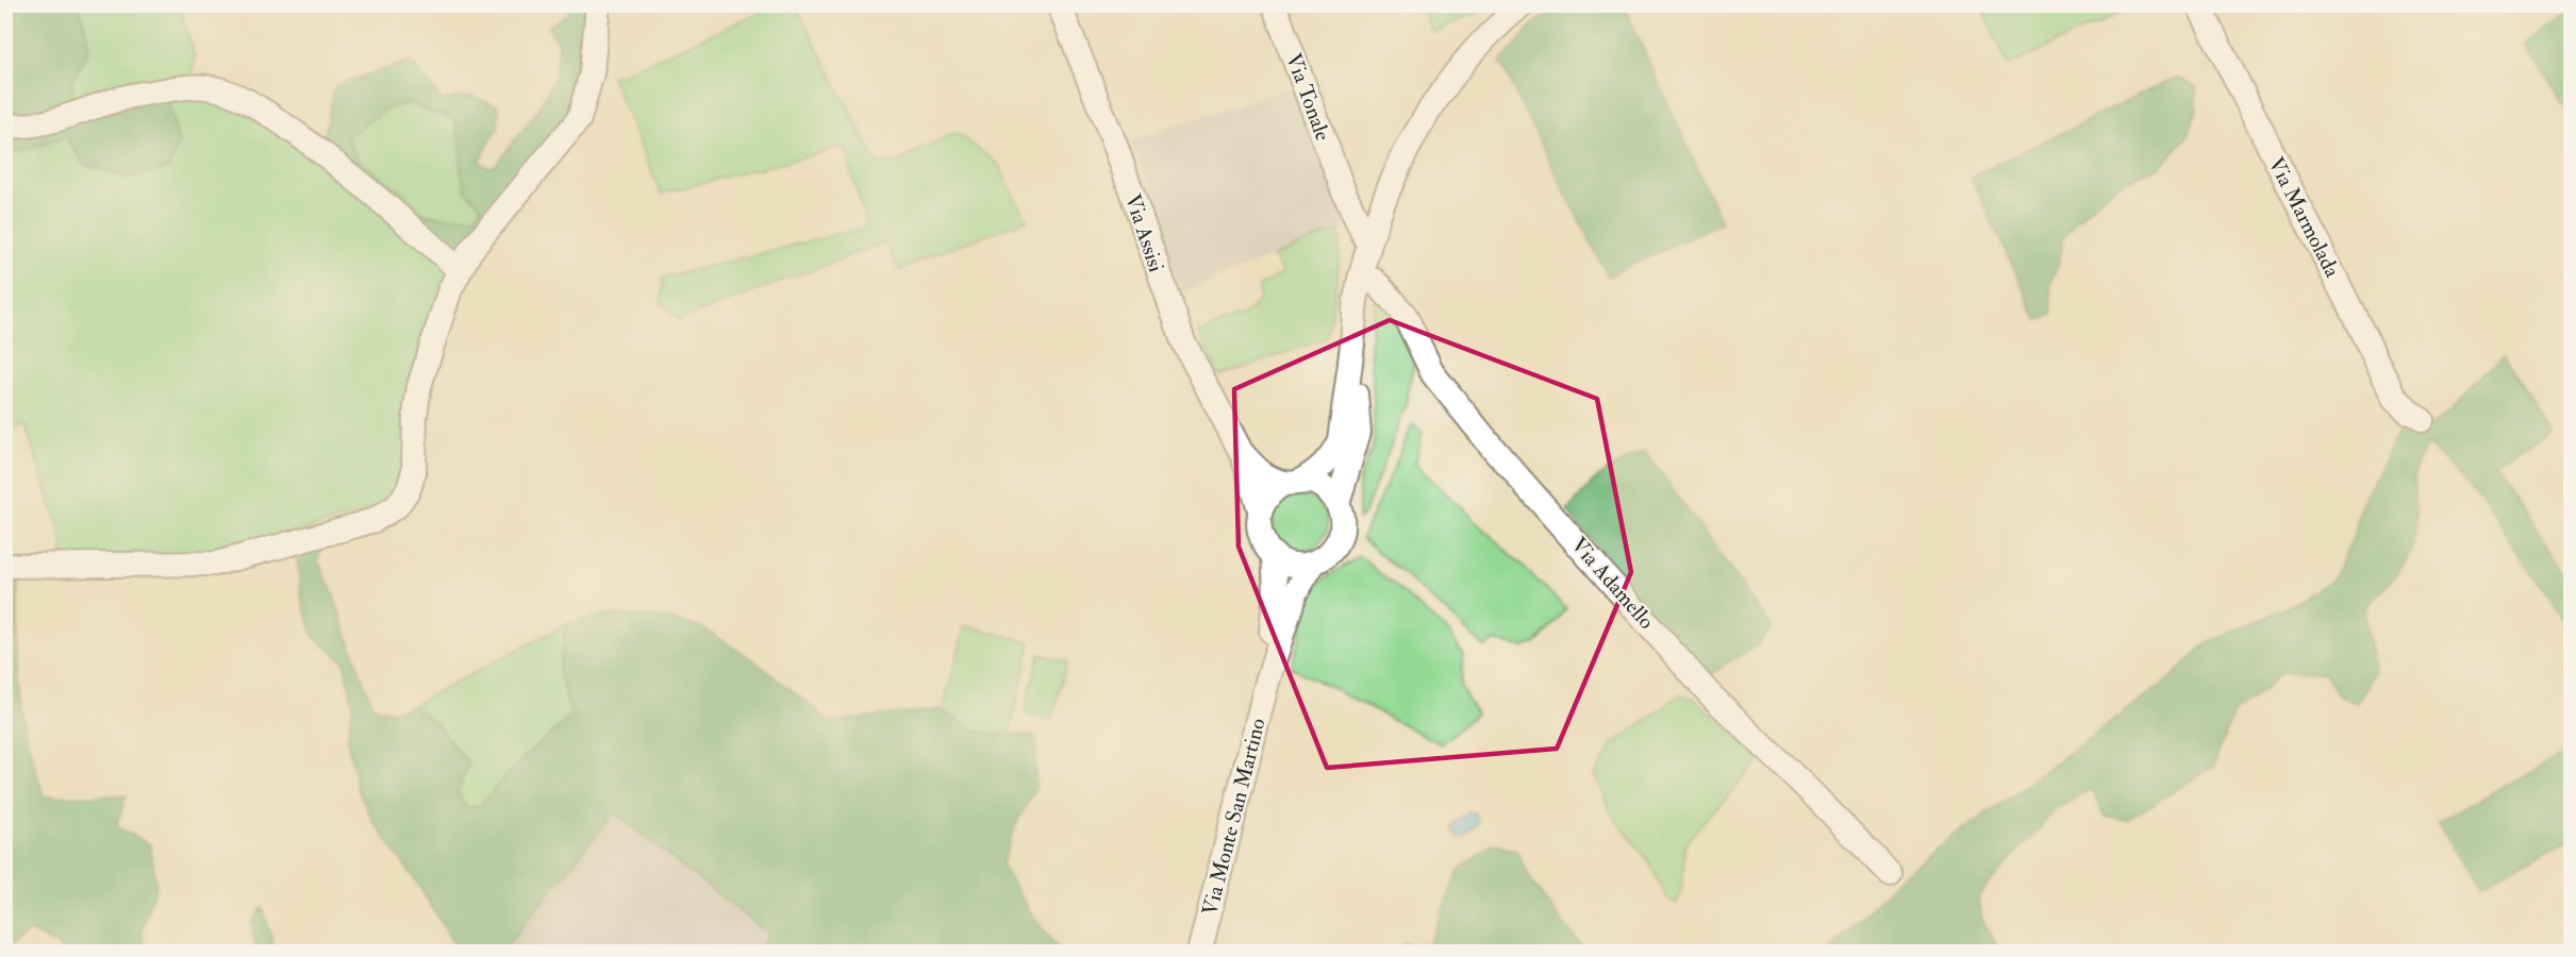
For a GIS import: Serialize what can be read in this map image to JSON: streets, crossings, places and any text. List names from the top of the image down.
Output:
{
  "streets": {
    "street": [
      "Via Tonale",
      "Via Marmolada",
      "Via Assisi",
      "Via Adamello",
      "Via Monte San Martino"
    ]
  },
  "crossings": [
    ["Via Tonale", "Via Monte San Martino"],
    ["Via Assisi", "Via Monte San Martino"],
    ["Via Adamello", "Via Monte San Martino"]
  ]
}
